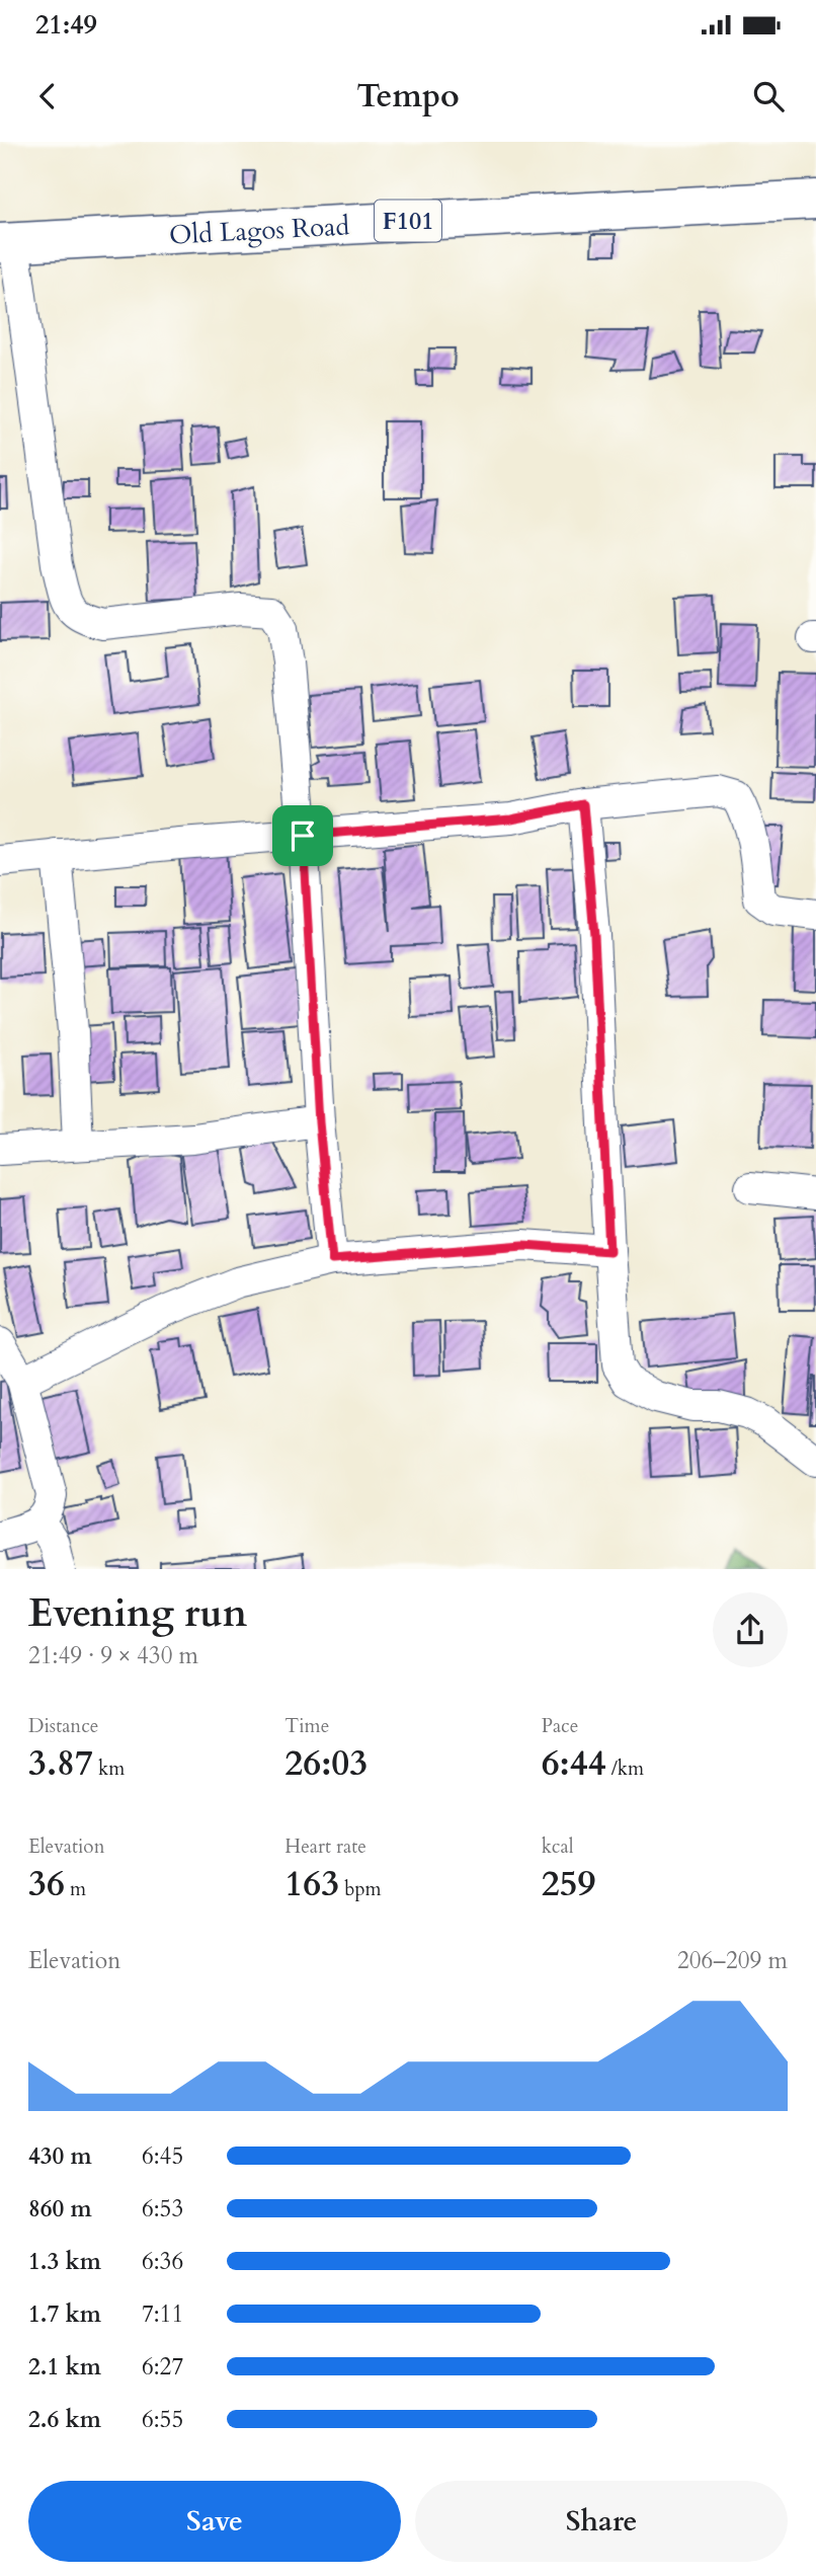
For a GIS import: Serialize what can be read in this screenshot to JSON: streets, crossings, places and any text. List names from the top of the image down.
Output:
{
  "streets": {
    "main road": ["F101", "Old Lagos Road"]
  },
  "page": {
    "status": "21:49",
    "header": "Tempo",
    "heading": ["Evening run", "21:49 · 9 × 430 m"],
    "stats": [
      ["Distance", "3.87 km"],
      ["Time", "26:03"],
      ["Pace", "6:44 /km"],
      ["Elevation", "36 m"],
      ["Heart rate", "163 bpm"],
      ["kcal", "259"]
    ],
    "chart": ["Elevation", "206–209 m"],
    "list": [
      {
        "name": "430 m",
        "note": "6:45"
      },
      {
        "name": "860 m",
        "note": "6:53"
      },
      {
        "name": "1.3 km",
        "note": "6:36"
      },
      {
        "name": "1.7 km",
        "note": "7:11"
      },
      {
        "name": "2.1 km",
        "note": "6:27"
      },
      {
        "name": "2.6 km",
        "note": "6:55"
      }
    ],
    "buttons": ["Save", "Share"]
  }
}
